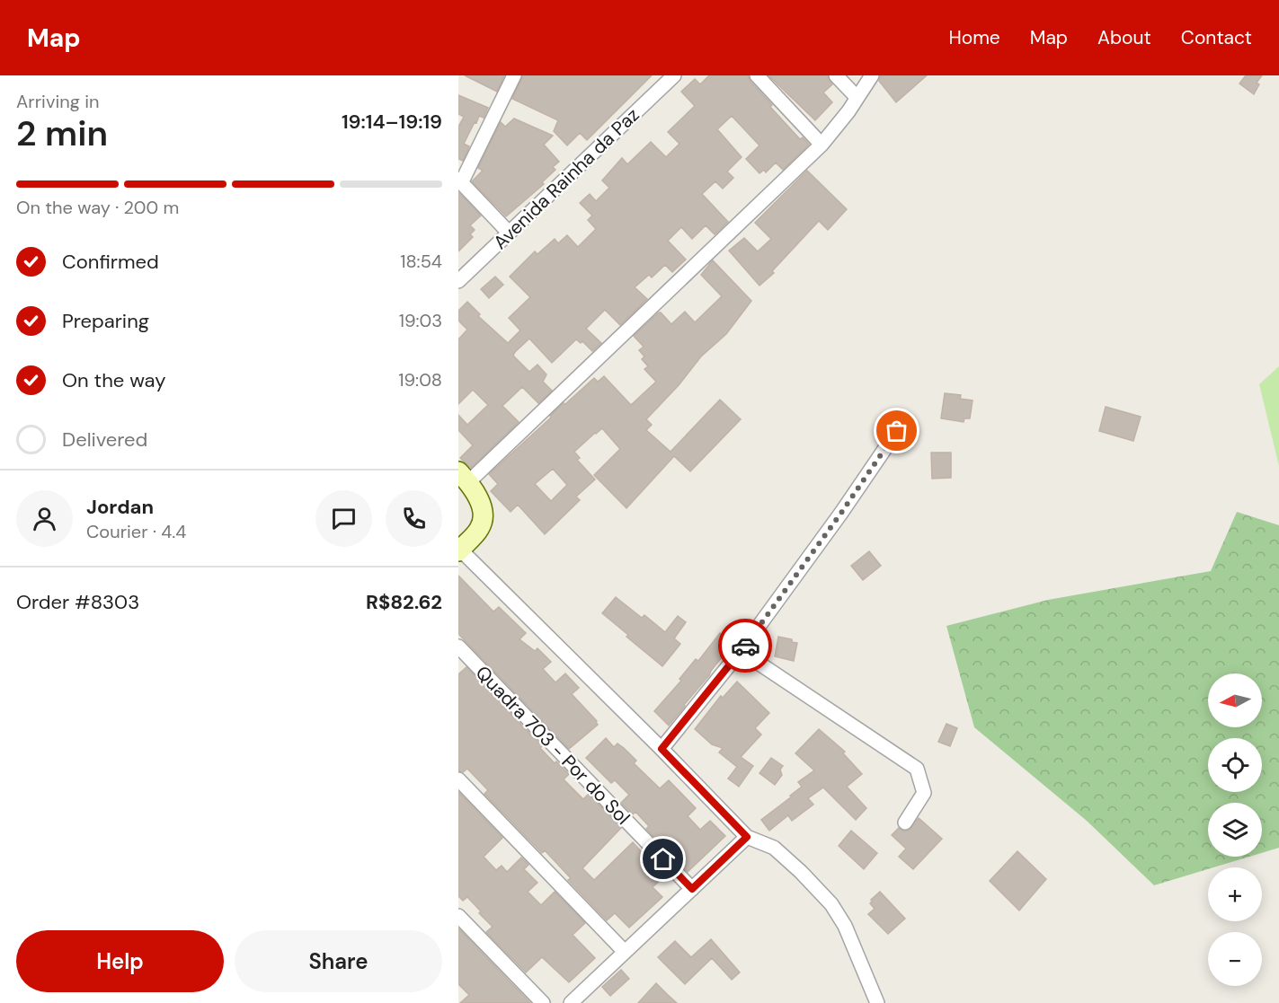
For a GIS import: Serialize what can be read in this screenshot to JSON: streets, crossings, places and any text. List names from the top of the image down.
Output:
{
  "streets": {
    "street": ["Avenida Rainha da Paz", "Quadra 703 - Por do Sol"]
  },
  "north": "left",
  "page": {
    "header": "Map",
    "nav": [
      "Home",
      "Map",
      "About",
      "Contact"
    ],
    "heading": ["2 min", "Arriving in", "19:14–19:19"],
    "panel": [
      "Jordan",
      "Courier · 4.4",
      "Order #8303",
      "R$82.62"
    ],
    "bar": "On the way · 200 m",
    "list": [
      ["Confirmed", "18:54"],
      ["Preparing", "19:03"],
      ["On the way", "19:08"],
      "Delivered"
    ],
    "map_buttons": ["+", "−"],
    "buttons": ["Help", "Share"]
  }
}
